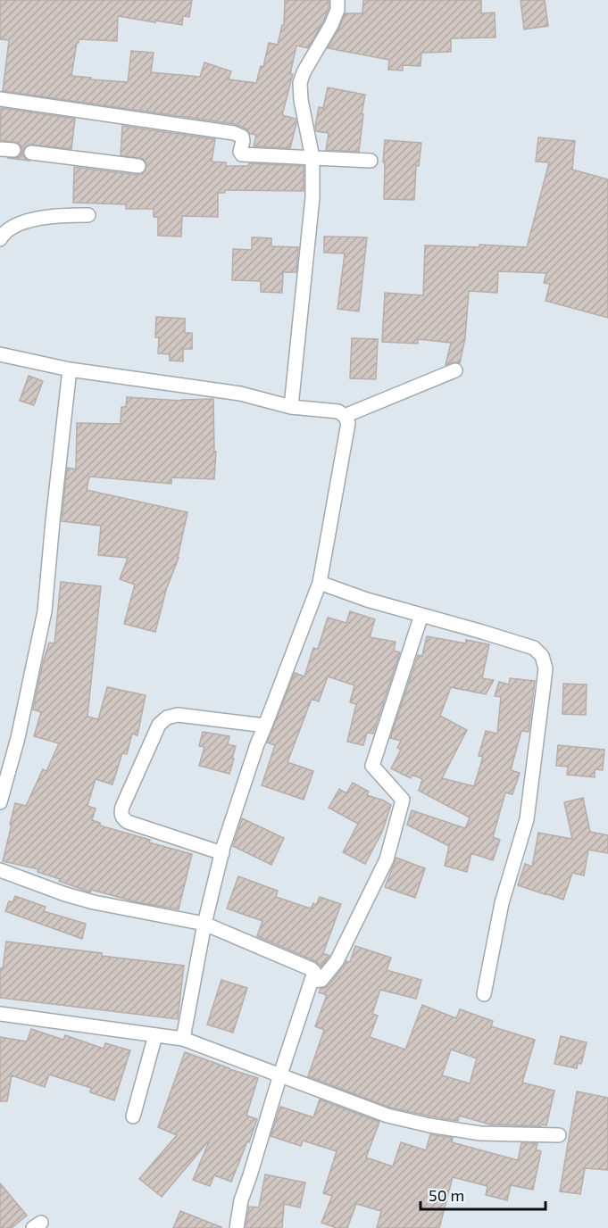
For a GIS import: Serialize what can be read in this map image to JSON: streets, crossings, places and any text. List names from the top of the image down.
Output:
{
  "scale_bar": "50 m"
}
